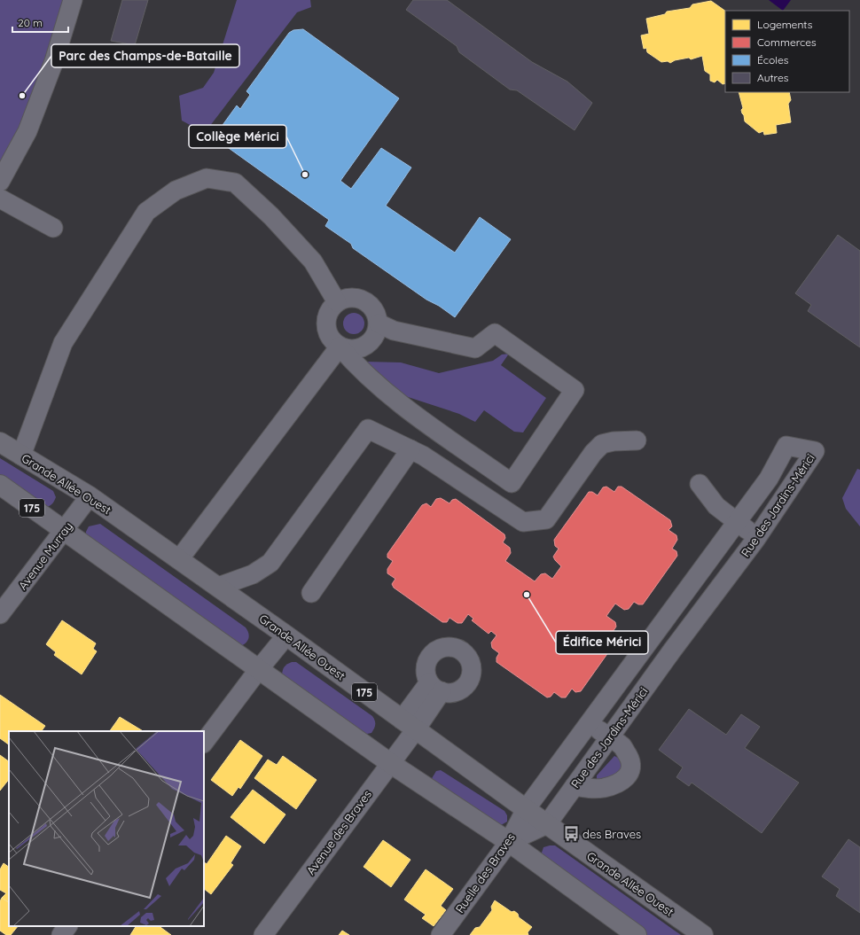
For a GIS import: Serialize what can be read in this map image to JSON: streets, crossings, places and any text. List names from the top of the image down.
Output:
{
  "streets": {
    "main road": ["Grande Allée Ouest", "175"],
    "street": [
      "Rue des Jardins-Mérici",
      "Avenue Murray",
      "Avenue des Braves",
      "Ruelle des Braves"
    ]
  },
  "crossings": [
    ["Grande Allée Ouest", "Rue des Jardins-Mérici"],
    ["Grande Allée Ouest", "Avenue Murray"],
    ["Grande Allée Ouest", "Avenue des Braves"],
    ["Grande Allée Ouest", "Ruelle des Braves"],
    ["Rue des Jardins-Mérici", "175"],
    ["Rue des Jardins-Mérici", "Ruelle des Braves"],
    ["175", "Avenue Murray"],
    ["175", "Avenue des Braves"],
    ["175", "Ruelle des Braves"]
  ],
  "places": {
    "other": ["Parc des Champs-de-Bataille", "Collège Mérici", "Édifice Mérici"],
    "bus stop": ["des Braves"]
  },
  "legend": [
    "Logements",
    "Commerces",
    "Écoles",
    "Autres"
  ],
  "scale_bar": "20 m"
}
